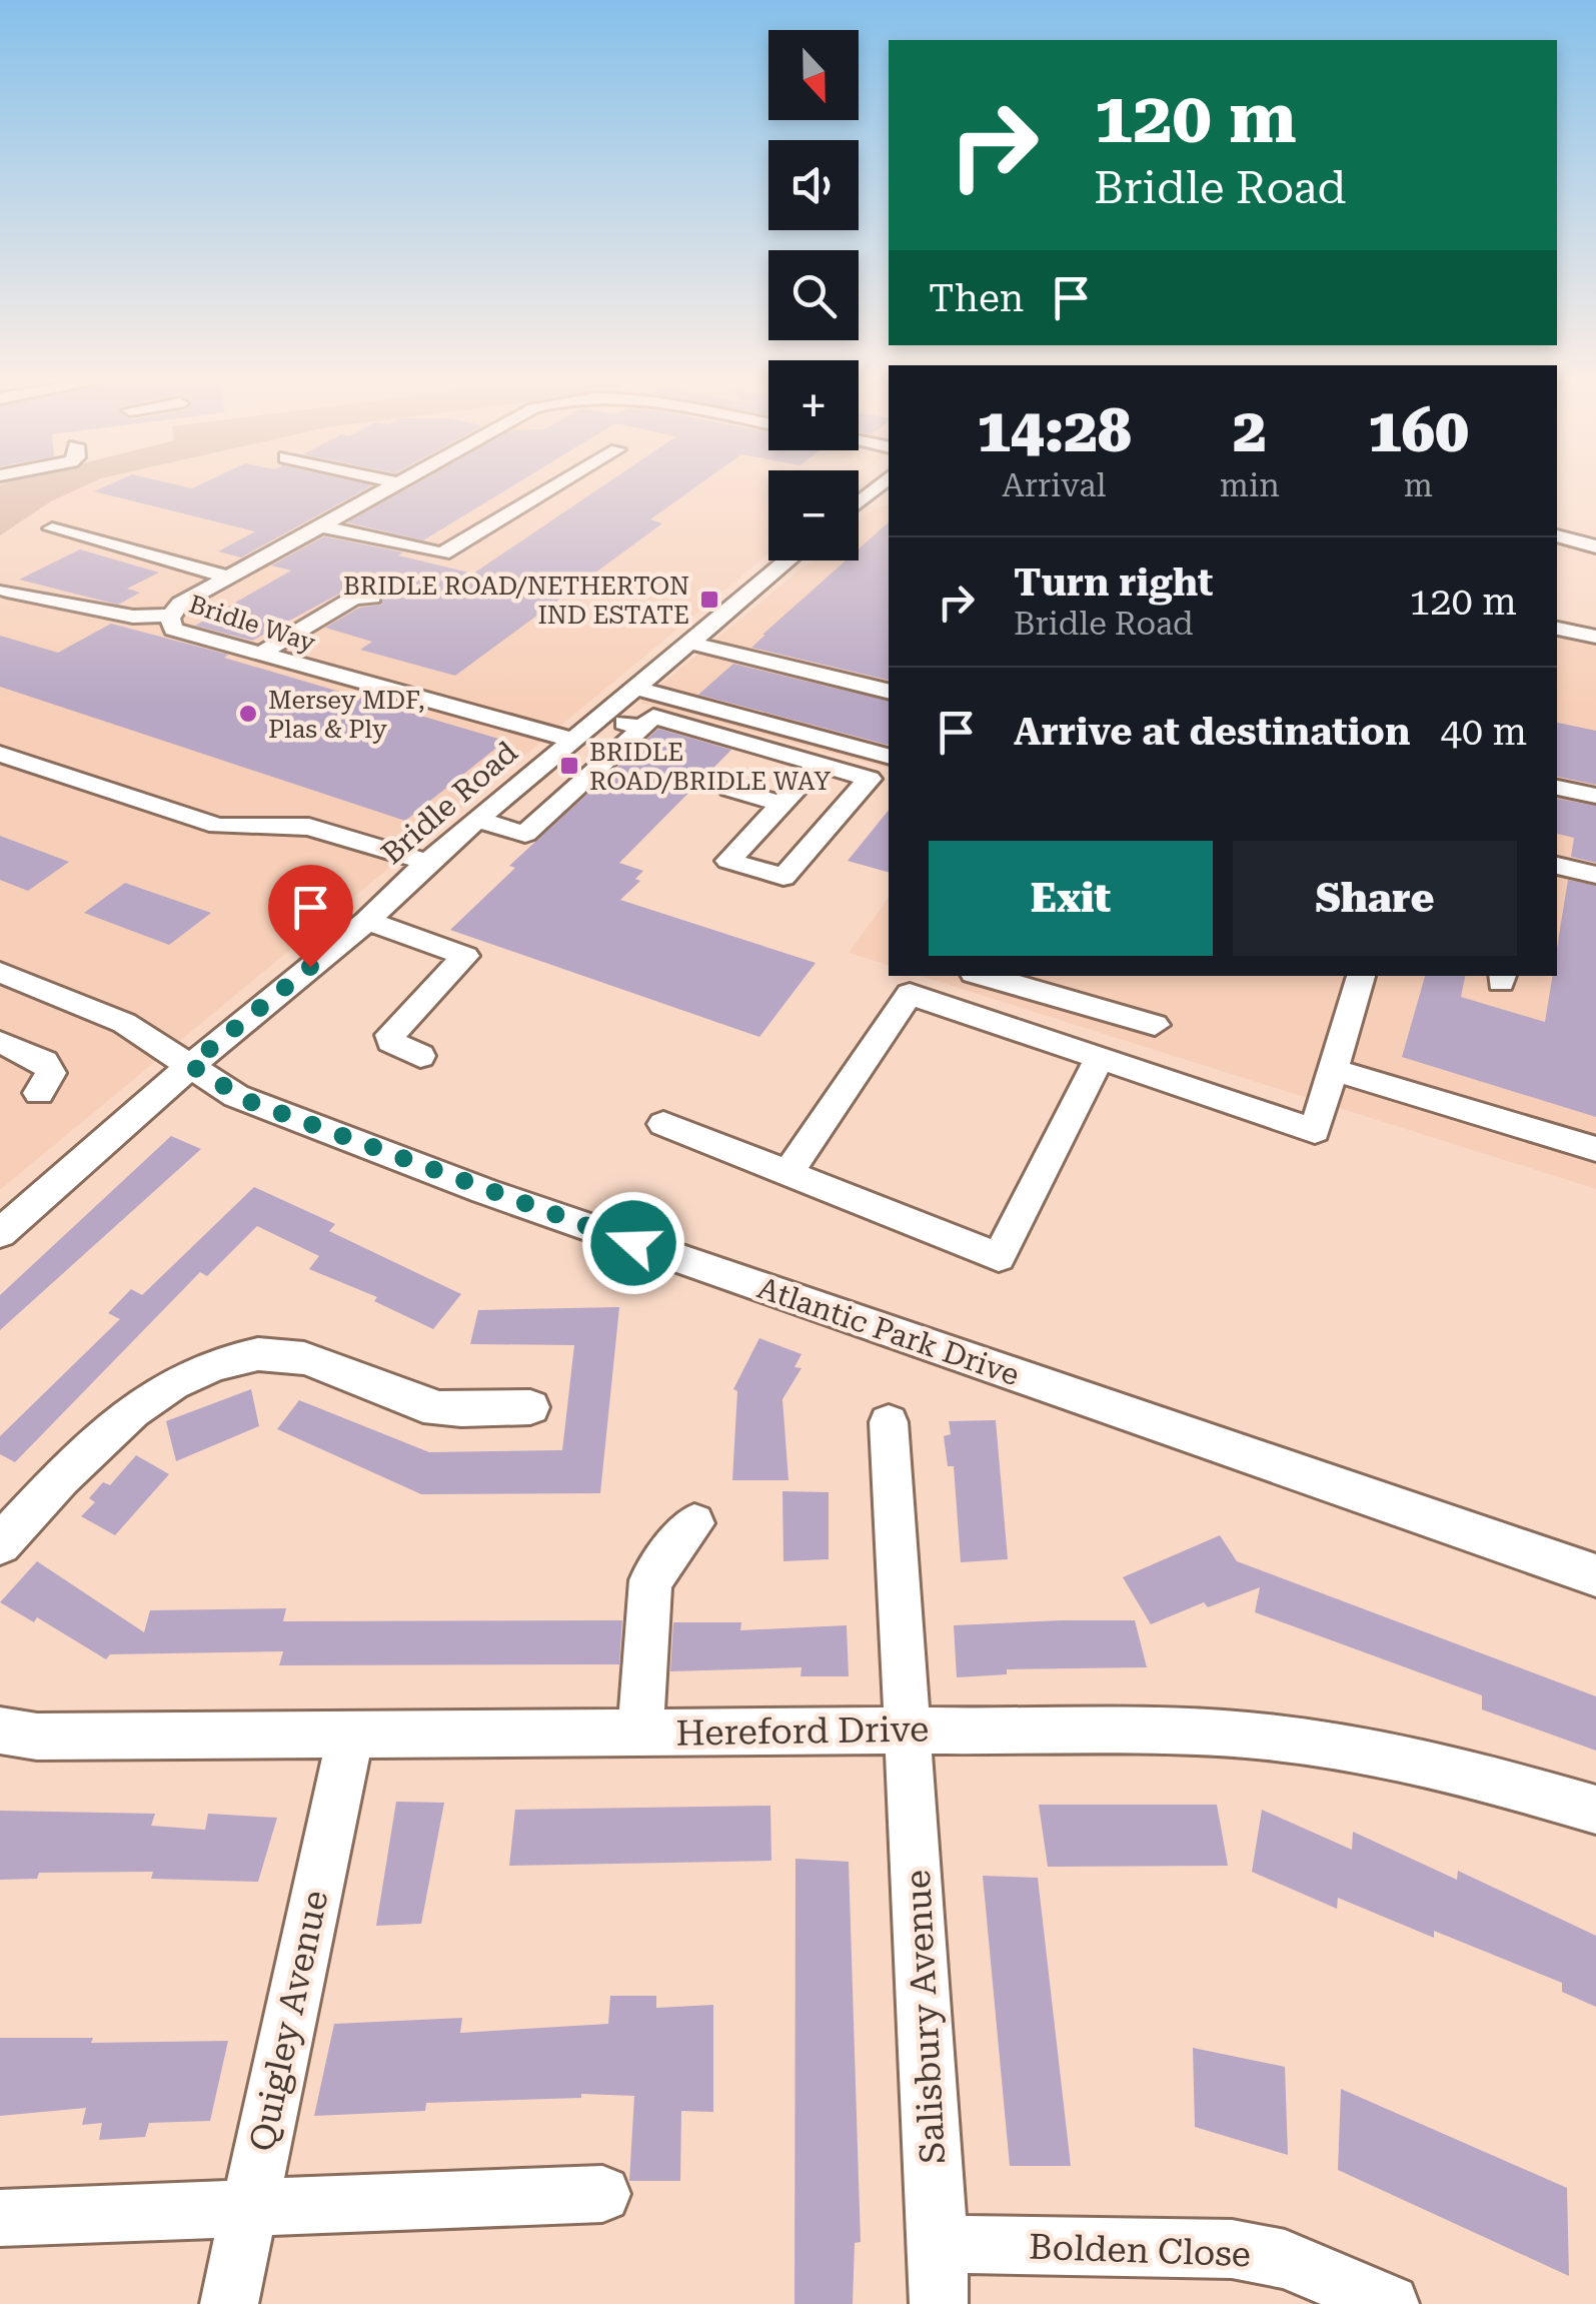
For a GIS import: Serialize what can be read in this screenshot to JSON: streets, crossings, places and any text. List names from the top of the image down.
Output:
{
  "streets": {
    "street": [
      "Bridle Way",
      "Bridle Road",
      "Atlantic Park Drive",
      "Hereford Drive",
      "Salisbury Avenue",
      "Quigley Avenue",
      "Bolden Close"
    ]
  },
  "crossings": [
    ["Bridle Way", "Bridle Road"],
    ["Bridle Road", "Atlantic Park Drive"],
    ["Hereford Drive", "Salisbury Avenue"],
    ["Hereford Drive", "Quigley Avenue"],
    ["Salisbury Avenue", "Bolden Close"]
  ],
  "places": {
    "transit": ["BRIDLE ROAD/NETHERTON IND ESTATE", "BRIDLE ROAD/BRIDLE WAY"],
    "other": ["Mersey MDF, Plas & Ply"]
  },
  "north": "bottom",
  "page": {
    "map_buttons": ["+", "−"],
    "turn": ["120 m", "Bridle Road"],
    "then": "Then",
    "eta": [
      "14:28",
      "Arrival",
      "2",
      "min",
      "160",
      "m"
    ],
    "list": [
      {
        "name": "Turn right",
        "note": "Bridle Road",
        "value": "120 m"
      },
      {
        "name": "Arrive at destination",
        "value": "40 m"
      }
    ],
    "buttons": ["Exit", "Share"]
  }
}
